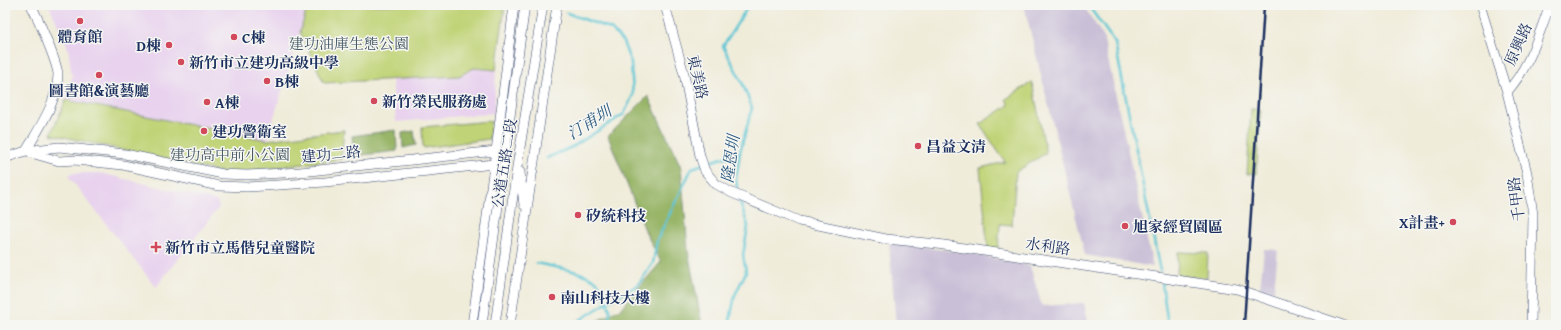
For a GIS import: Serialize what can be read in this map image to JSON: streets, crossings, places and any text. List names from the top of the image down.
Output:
{
  "streets": {
    "street": [
      "原興路",
      "東美路",
      "建功二路",
      "公道五路二段",
      "千甲路",
      "水利路"
    ]
  },
  "crossings": [
    ["原興路", "千甲路"],
    ["東美路", "水利路"],
    ["建功二路", "公道五路二段"]
  ],
  "water": ["汀甫圳", "隆恩圳"],
  "parks": ["建功油庫生態公園", "建功高中前小公園"],
  "places": {
    "other": [
      "體育館",
      "C棟",
      "D棟",
      "新竹市立建功高級中學",
      "圖書館&演藝廳",
      "B棟",
      "新竹榮民服務處",
      "A棟",
      "建功警衛室",
      "昌益文清",
      "矽統科技",
      "X計畫+",
      "旭家經貿園區",
      "南山科技大樓"
    ],
    "health": ["新竹市立馬偕兒童醫院"]
  }
}
